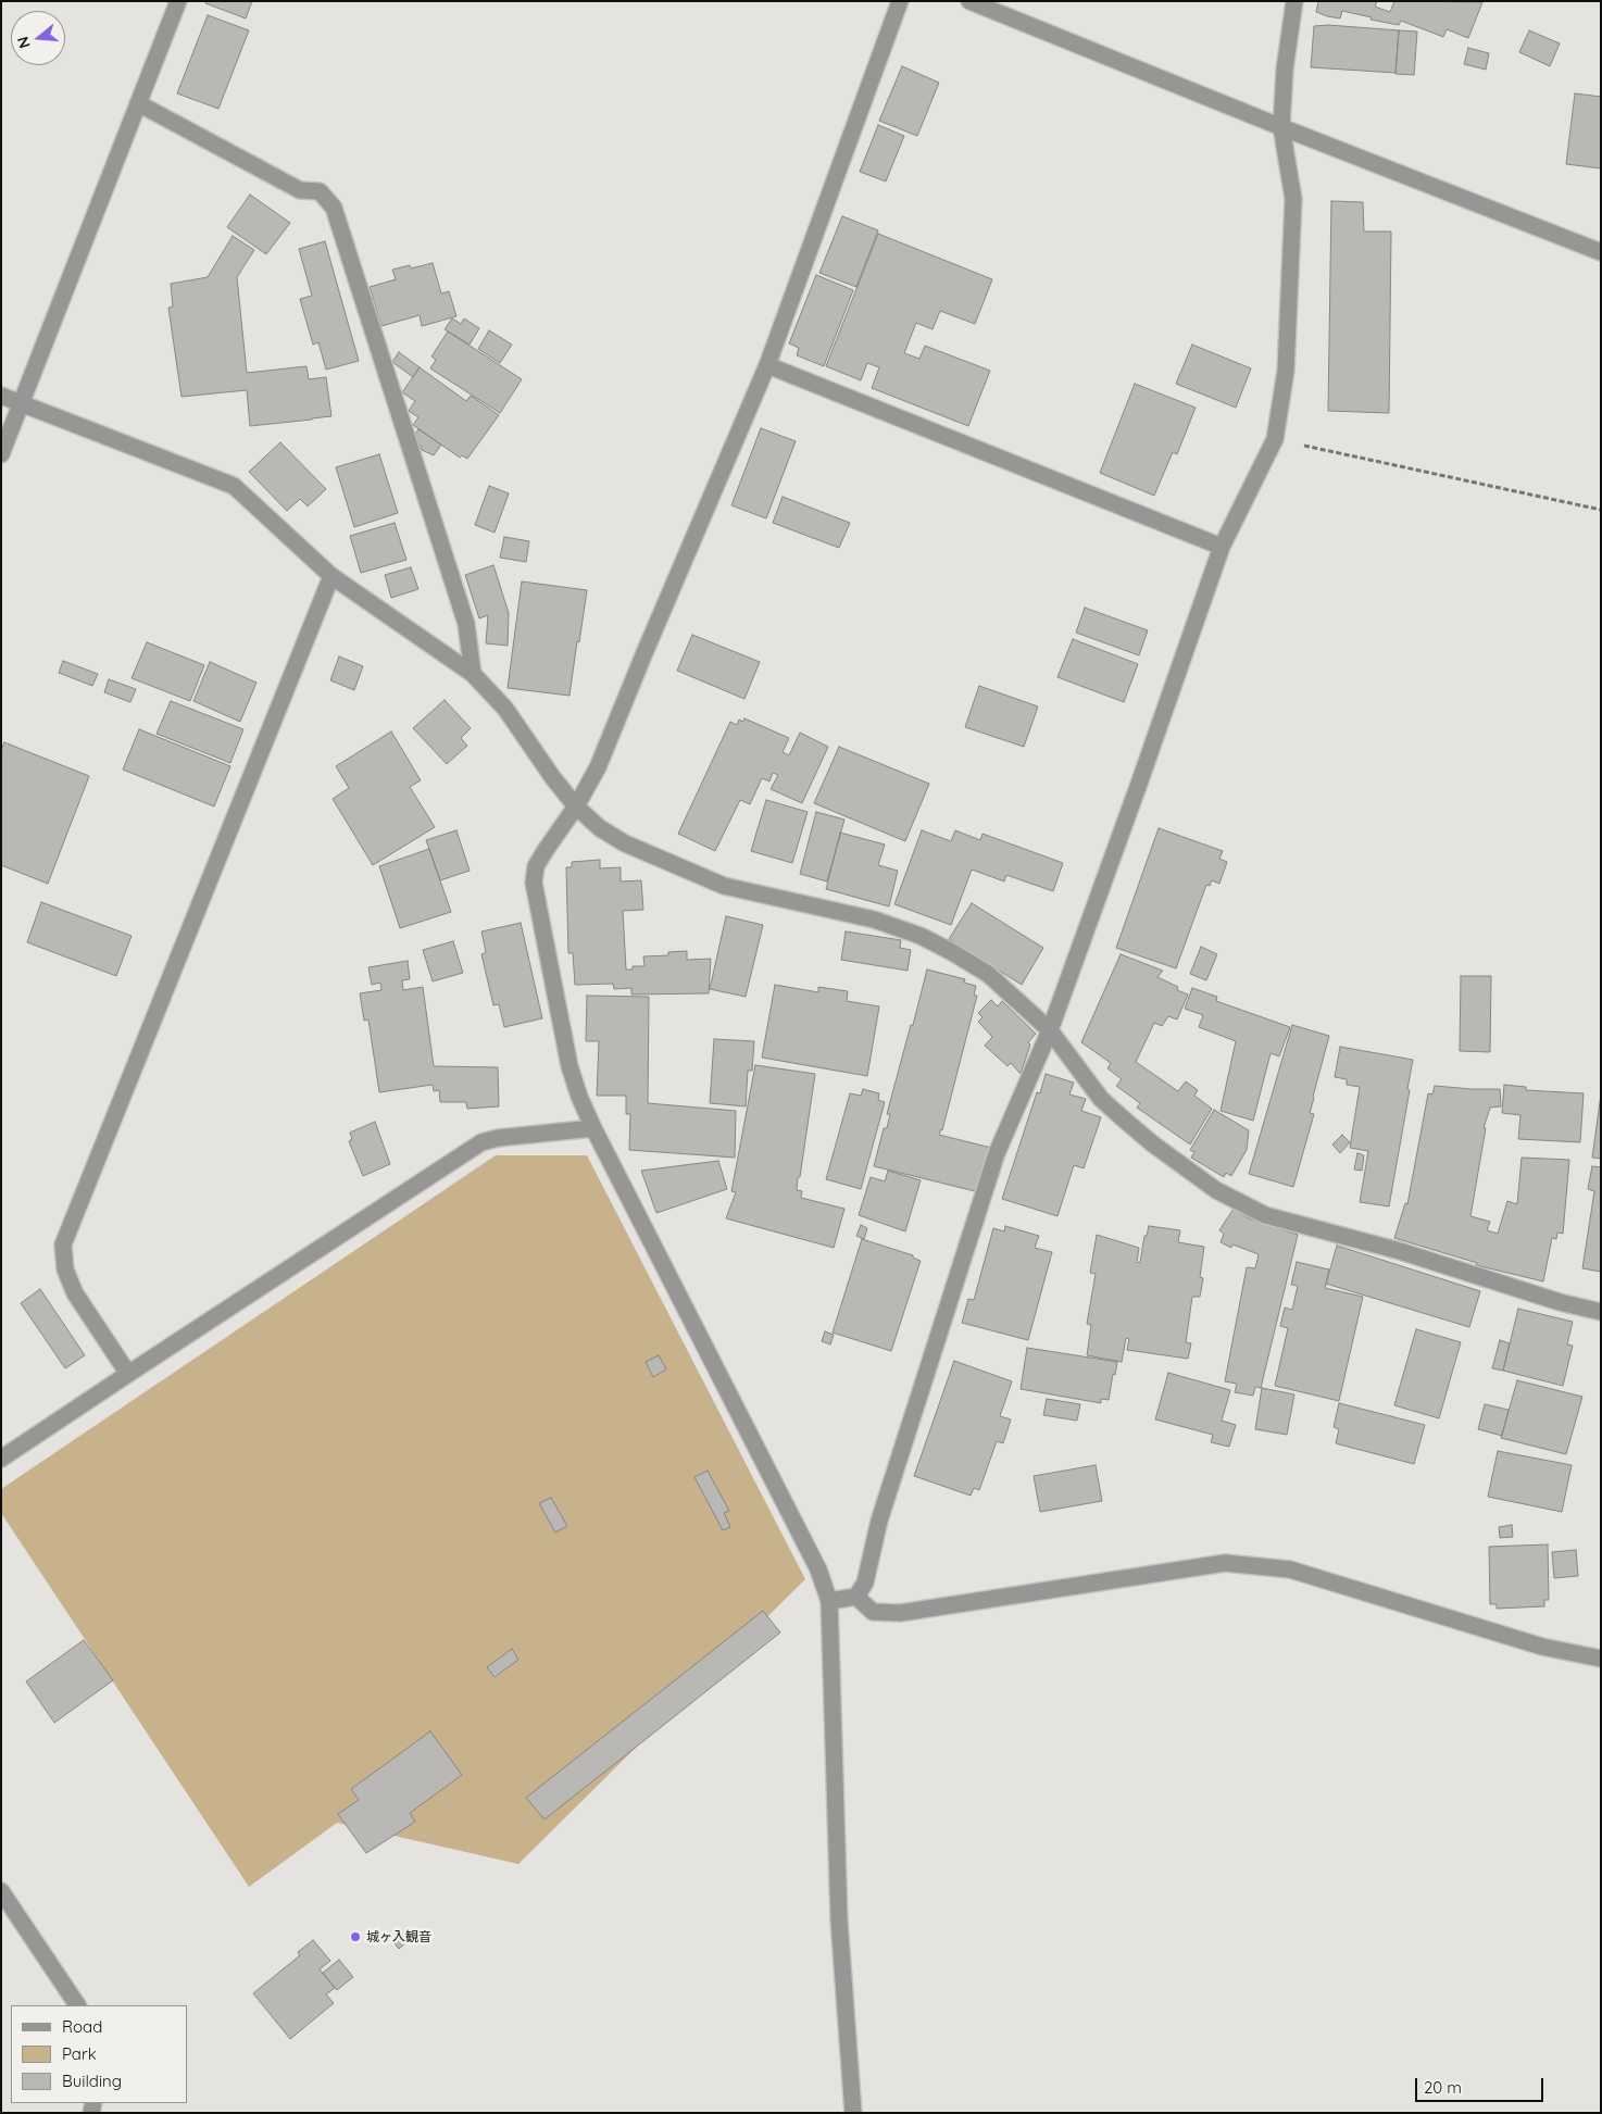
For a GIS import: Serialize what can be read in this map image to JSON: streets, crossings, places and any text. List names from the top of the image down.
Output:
{
  "places": ["城ヶ入観音"],
  "legend": ["Road", "Park", "Building"],
  "scale_bar": "20 m",
  "north": "left"
}
